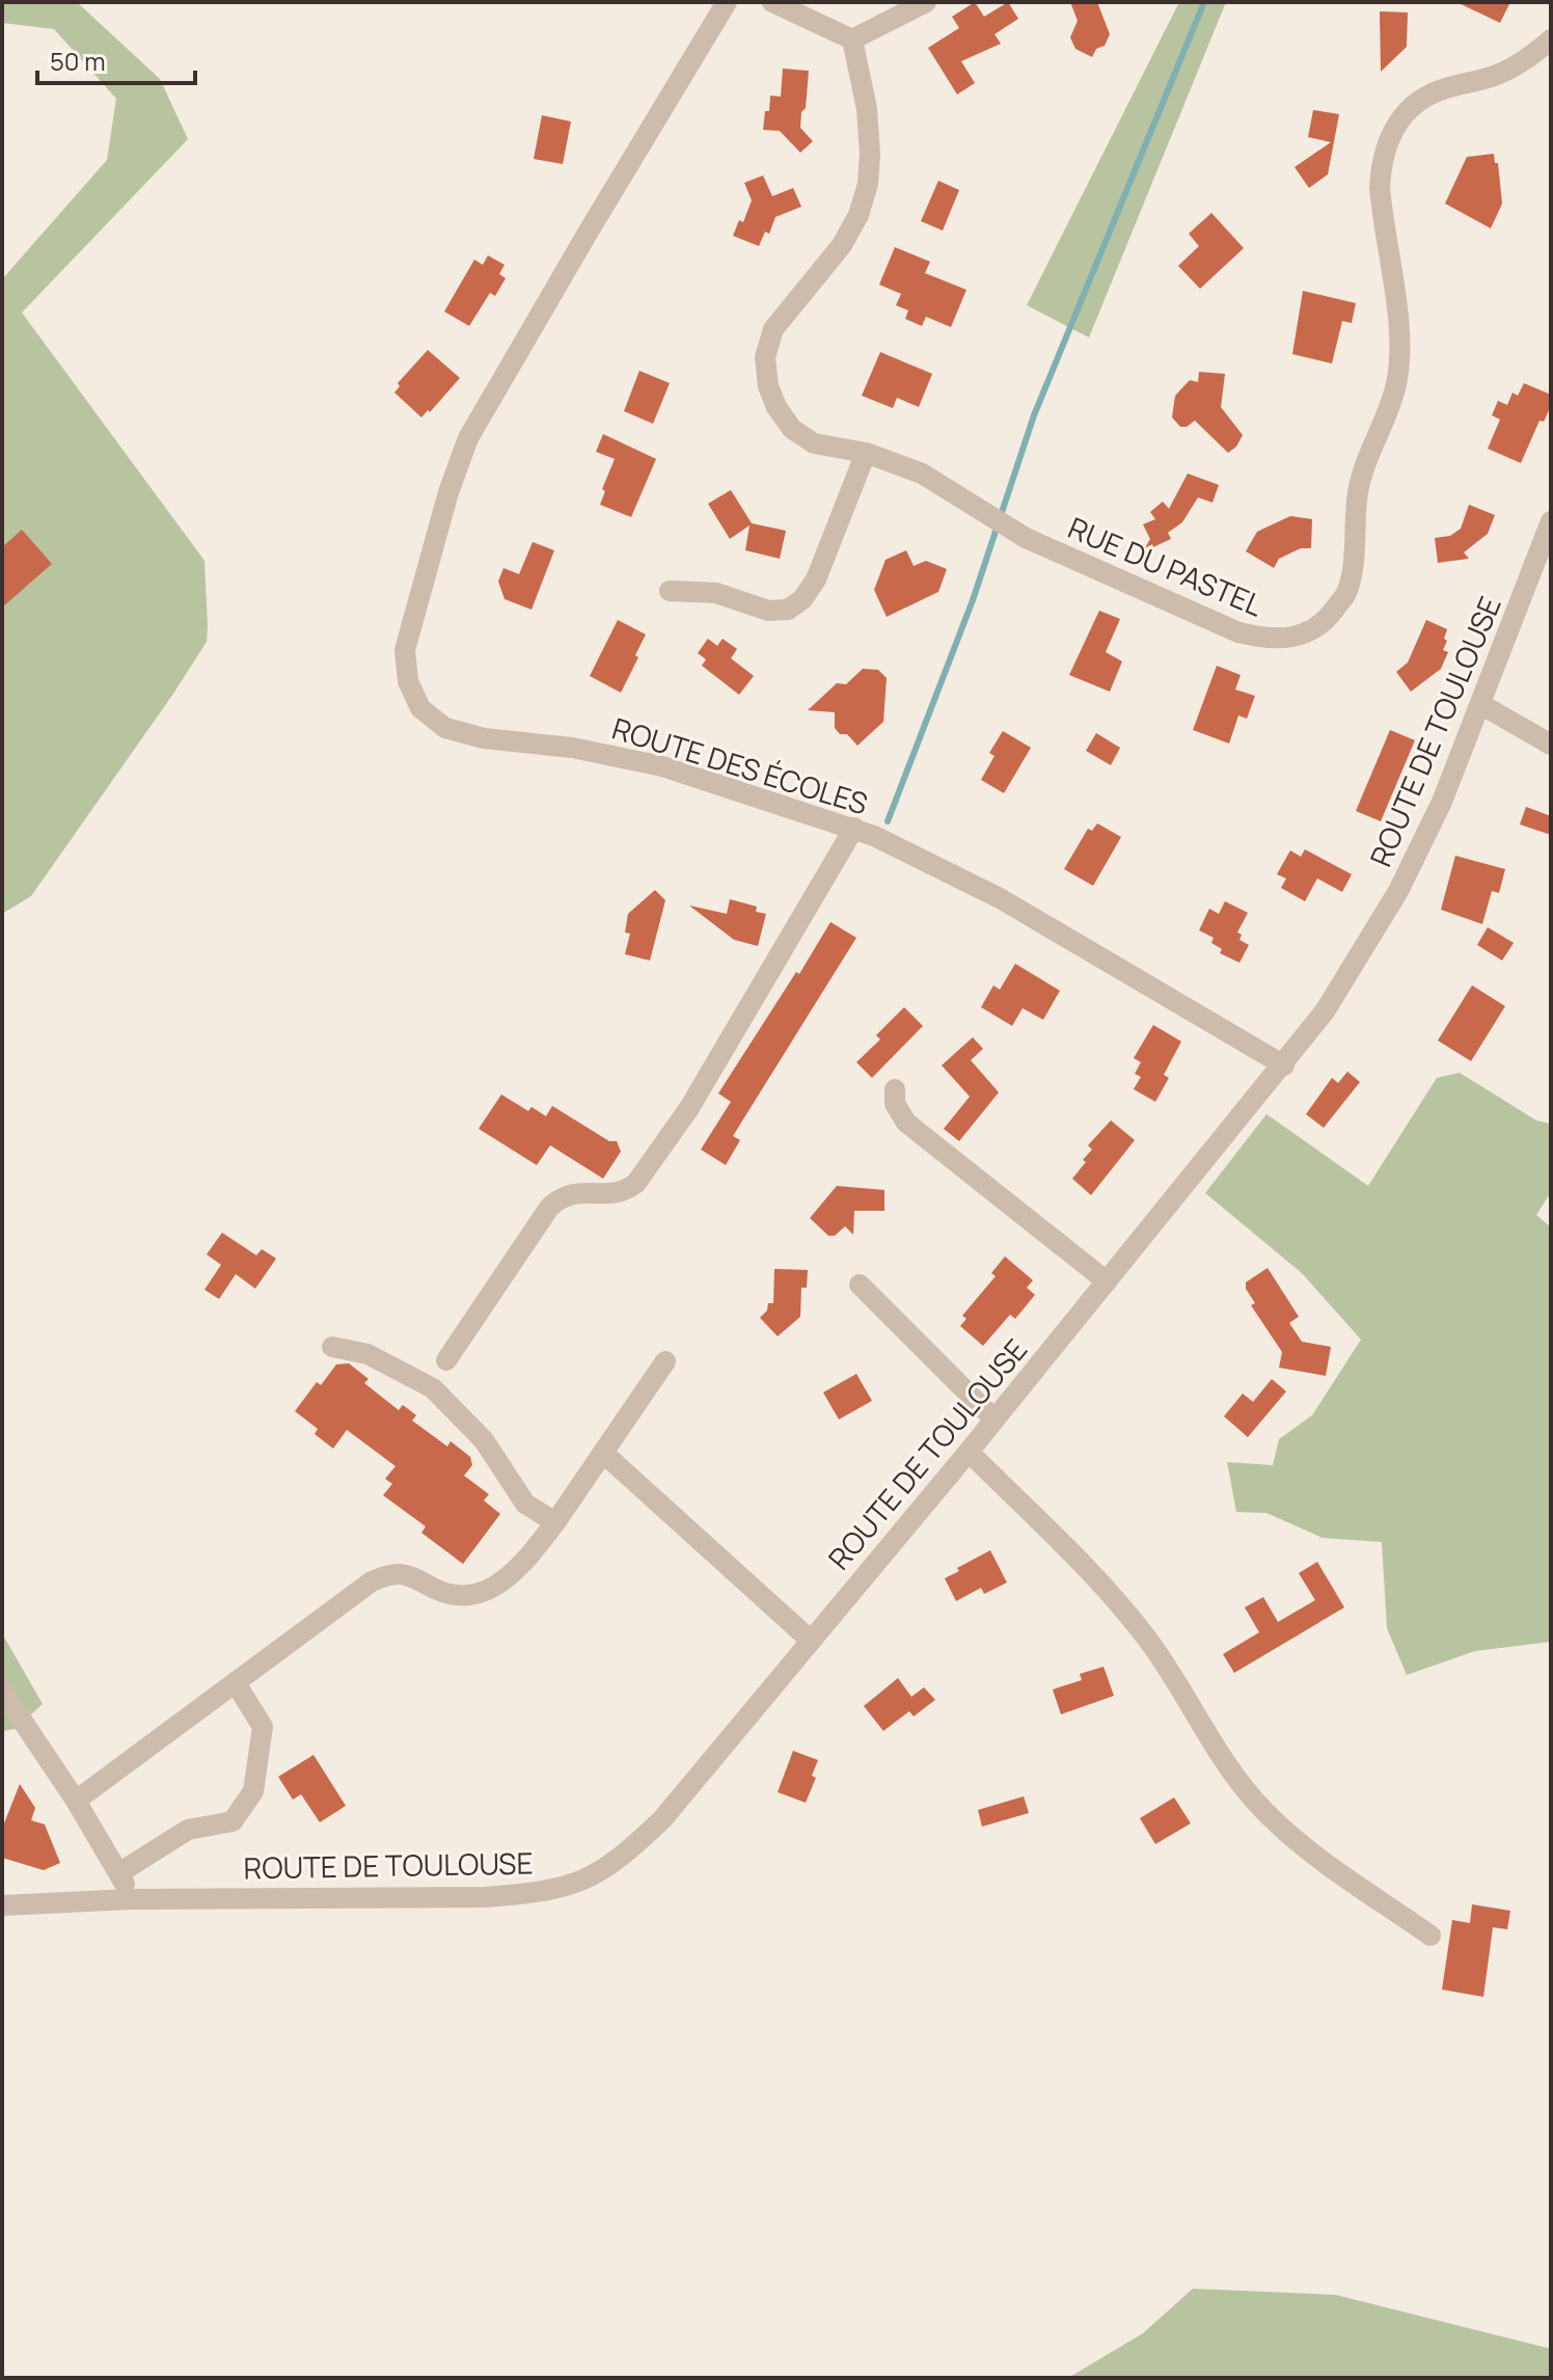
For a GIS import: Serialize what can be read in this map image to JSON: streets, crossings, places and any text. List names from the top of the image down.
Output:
{
  "streets": {
    "street": ["RUE DU PASTEL", "ROUTE DE TOULOUSE", "ROUTE DES ÉCOLES"]
  },
  "crossings": [
    ["ROUTE DE TOULOUSE", "ROUTE DES ÉCOLES"]
  ],
  "scale_bar": "50 m"
}
